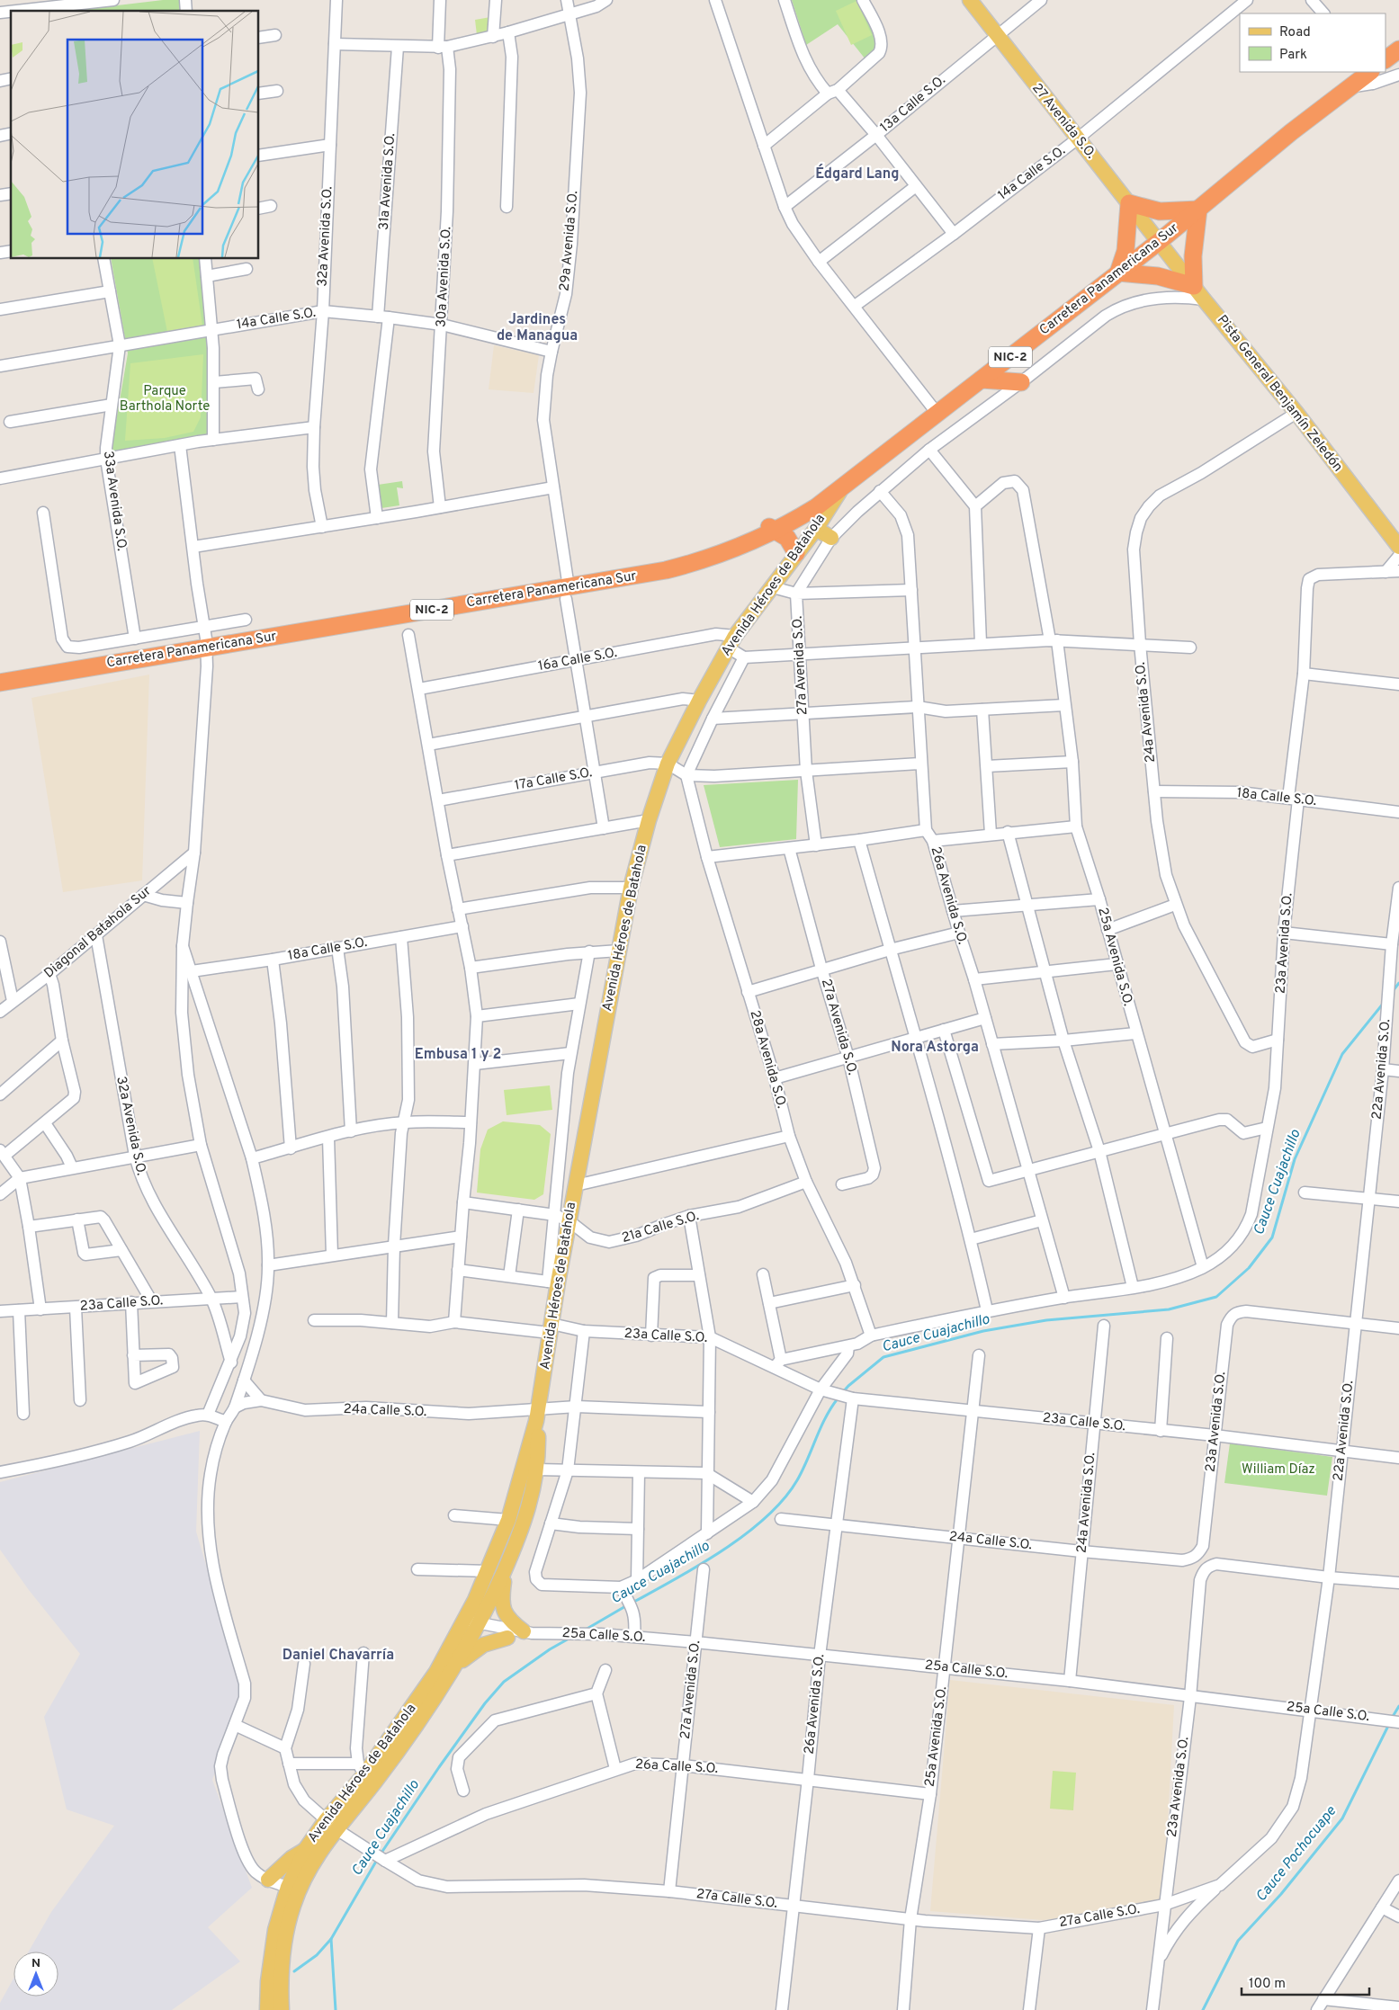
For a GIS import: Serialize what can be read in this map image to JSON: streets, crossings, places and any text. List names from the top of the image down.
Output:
{
  "streets": {
    "highway": ["Carretera Panamericana Sur", "NIC-2"],
    "main road": ["27 Avenida S.O.", "Pista General Benjamín Zeledón", "Avenida Héroes de Batahola"],
    "street": [
      "13a Calle S.O.",
      "14a Calle S.O.",
      "31a Avenida S.O.",
      "32a Avenida S.O.",
      "29a Avenida S.O.",
      "30a Avenida S.O.",
      "33a Avenida S.O.",
      "16a Calle S.O.",
      "27a Avenida S.O.",
      "24a Avenida S.O.",
      "17a Calle S.O.",
      "18a Calle S.O.",
      "26a Avenida S.O.",
      "Diagonal Batahola Sur",
      "23a Avenida S.O.",
      "25a Avenida S.O.",
      "28a Avenida S.O.",
      "22a Avenida S.O.",
      "21a Calle S.O.",
      "23a Calle S.O.",
      "24a Calle S.O.",
      "25a Calle S.O.",
      "26a Calle S.O.",
      "27a Calle S.O."
    ]
  },
  "crossings": [
    ["13a Calle S.O.", "27 Avenida S.O."],
    ["27 Avenida S.O.", "14a Calle S.O."],
    ["27 Avenida S.O.", "Carretera Panamericana Sur"],
    ["27 Avenida S.O.", "Pista General Benjamín Zeledón"],
    ["14a Calle S.O.", "31a Avenida S.O."],
    ["14a Calle S.O.", "32a Avenida S.O."],
    ["14a Calle S.O.", "29a Avenida S.O."],
    ["14a Calle S.O.", "30a Avenida S.O."],
    ["14a Calle S.O.", "33a Avenida S.O."],
    ["32a Avenida S.O.", "Diagonal Batahola Sur"],
    ["32a Avenida S.O.", "23a Calle S.O."],
    ["29a Avenida S.O.", "Carretera Panamericana Sur"],
    ["29a Avenida S.O.", "16a Calle S.O."],
    ["29a Avenida S.O.", "17a Calle S.O."],
    ["Carretera Panamericana Sur", "Pista General Benjamín Zeledón"],
    ["Carretera Panamericana Sur", "Avenida Héroes de Batahola"],
    ["Pista General Benjamín Zeledón", "24a Avenida S.O."],
    ["Avenida Héroes de Batahola", "16a Calle S.O."],
    ["Avenida Héroes de Batahola", "17a Calle S.O."],
    ["Avenida Héroes de Batahola", "21a Calle S.O."],
    ["Avenida Héroes de Batahola", "23a Calle S.O."],
    ["Avenida Héroes de Batahola", "24a Calle S.O."],
    ["Avenida Héroes de Batahola", "25a Calle S.O."],
    ["Avenida Héroes de Batahola", "27a Calle S.O."],
    ["27a Avenida S.O.", "25a Calle S.O."],
    ["27a Avenida S.O.", "26a Calle S.O."],
    ["27a Avenida S.O.", "27a Calle S.O."],
    ["24a Avenida S.O.", "18a Calle S.O."],
    ["24a Avenida S.O.", "23a Avenida S.O."],
    ["24a Avenida S.O.", "23a Calle S.O."],
    ["24a Avenida S.O.", "24a Calle S.O."],
    ["24a Avenida S.O.", "25a Calle S.O."],
    ["18a Calle S.O.", "23a Avenida S.O."],
    ["26a Avenida S.O.", "23a Avenida S.O."],
    ["26a Avenida S.O.", "23a Calle S.O."],
    ["26a Avenida S.O.", "24a Calle S.O."],
    ["26a Avenida S.O.", "25a Calle S.O."],
    ["26a Avenida S.O.", "26a Calle S.O."],
    ["26a Avenida S.O.", "27a Calle S.O."],
    ["23a Avenida S.O.", "25a Avenida S.O."],
    ["23a Avenida S.O.", "28a Avenida S.O."],
    ["23a Avenida S.O.", "22a Avenida S.O."],
    ["23a Avenida S.O.", "23a Calle S.O."],
    ["23a Avenida S.O.", "24a Calle S.O."],
    ["23a Avenida S.O.", "25a Calle S.O."],
    ["23a Avenida S.O.", "27a Calle S.O."],
    ["25a Avenida S.O.", "23a Calle S.O."],
    ["25a Avenida S.O.", "24a Calle S.O."],
    ["25a Avenida S.O.", "25a Calle S.O."],
    ["25a Avenida S.O.", "26a Calle S.O."],
    ["25a Avenida S.O.", "27a Calle S.O."],
    ["28a Avenida S.O.", "21a Calle S.O."],
    ["22a Avenida S.O.", "23a Calle S.O."],
    ["22a Avenida S.O.", "25a Calle S.O."],
    ["22a Avenida S.O.", "27a Calle S.O."],
    ["26a Calle S.O.", "27a Calle S.O."]
  ],
  "districts": [
    "Édgard Lang",
    "Jardines de Managua",
    "Nora Astorga",
    "Embusa 1 y 2",
    "Daniel Chavarría"
  ],
  "water": ["Cauce Cuajachillo", "Cauce Pochocuape"],
  "parks": ["Parque Barthola Norte", "William Díaz"],
  "legend": ["Road", "Park"],
  "scale_bar": "100 m",
  "north": "top"
}
